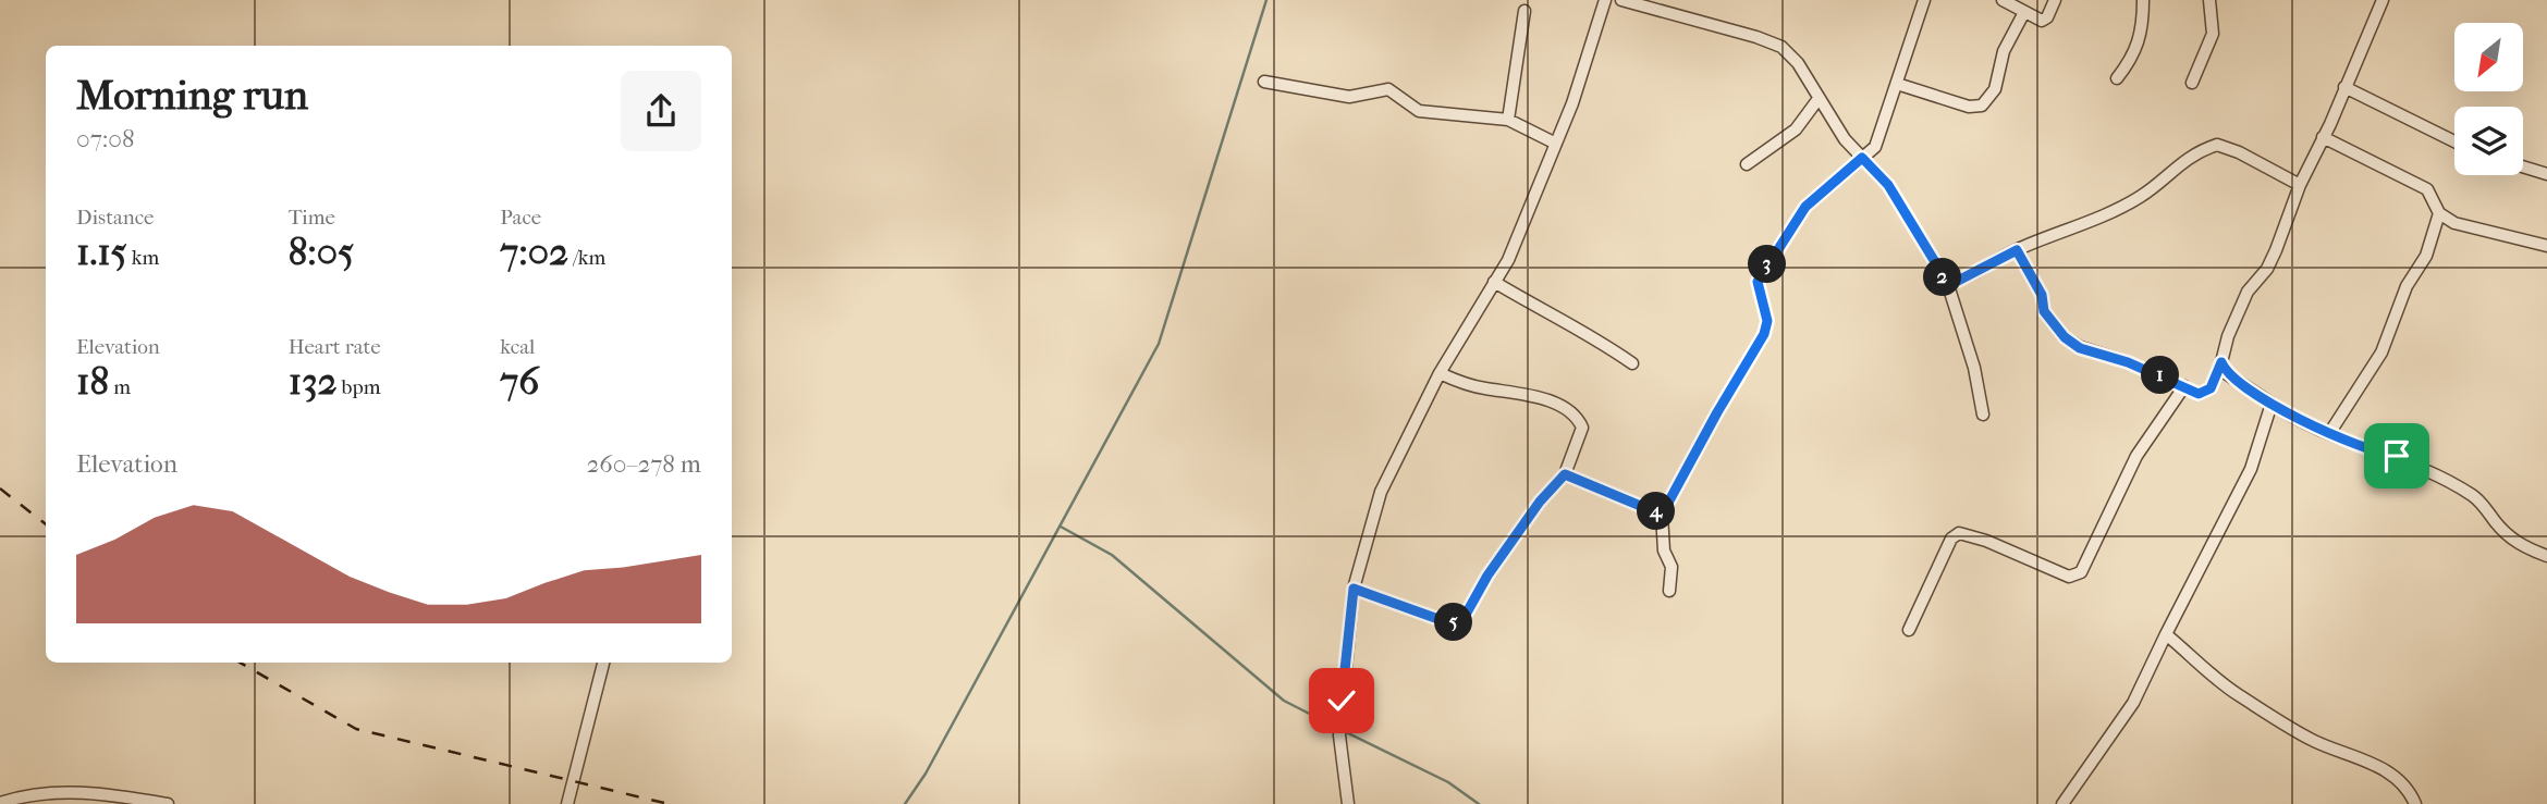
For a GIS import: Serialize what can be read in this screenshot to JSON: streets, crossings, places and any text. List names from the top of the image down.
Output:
{
  "north": "bottom left",
  "page": {
    "heading": ["Morning run", "07:08"],
    "stats": [
      ["Distance", "1.15 km"],
      ["Time", "8:05"],
      ["Pace", "7:02 /km"],
      ["Elevation", "18 m"],
      ["Heart rate", "132 bpm"],
      ["kcal", "76"]
    ],
    "pins": [
      "3",
      "2",
      "1",
      "4",
      "5"
    ],
    "chart": ["Elevation", "260–278 m"]
  }
}
